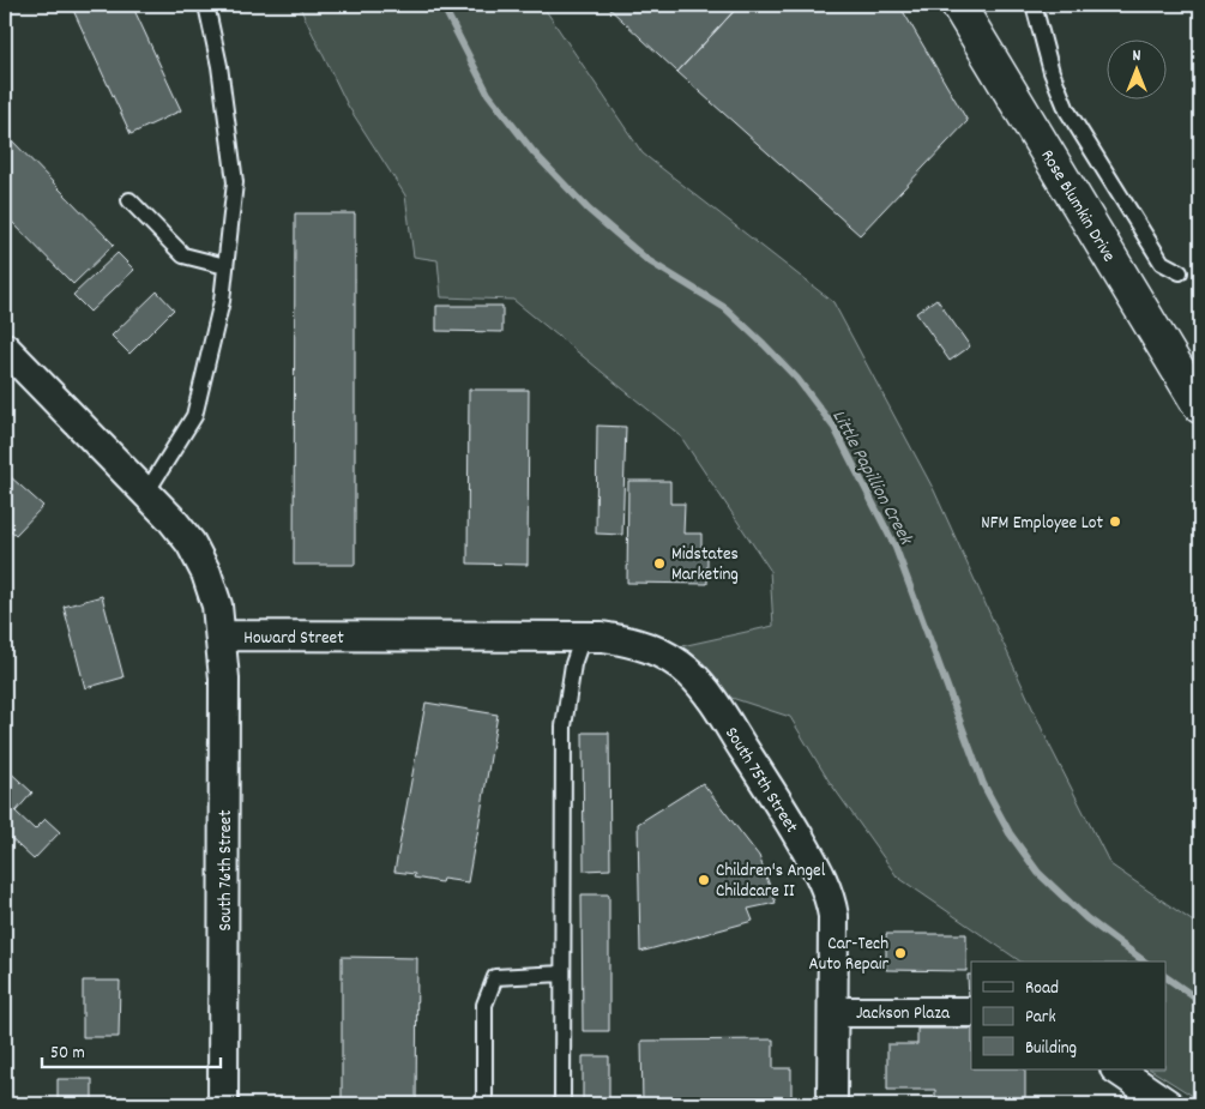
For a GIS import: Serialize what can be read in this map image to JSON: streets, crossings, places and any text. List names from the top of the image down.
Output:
{
  "streets": {
    "main road": ["Rose Blumkin Drive"],
    "street": [
      "Howard Street",
      "South 75th Street",
      "South 76th Street",
      "Jackson Plaza"
    ]
  },
  "crossings": [
    ["Howard Street", "South 75th Street"],
    ["Howard Street", "South 76th Street"],
    ["South 75th Street", "Jackson Plaza"]
  ],
  "water": ["Little Papillion Creek"],
  "places": [
    "NFM Employee Lot",
    "Midstates Marketing",
    "Children's Angel Childcare II",
    "Car-Tech Auto Repair"
  ],
  "legend": ["Road", "Park", "Building"],
  "scale_bar": "50 m",
  "north": "top"
}
